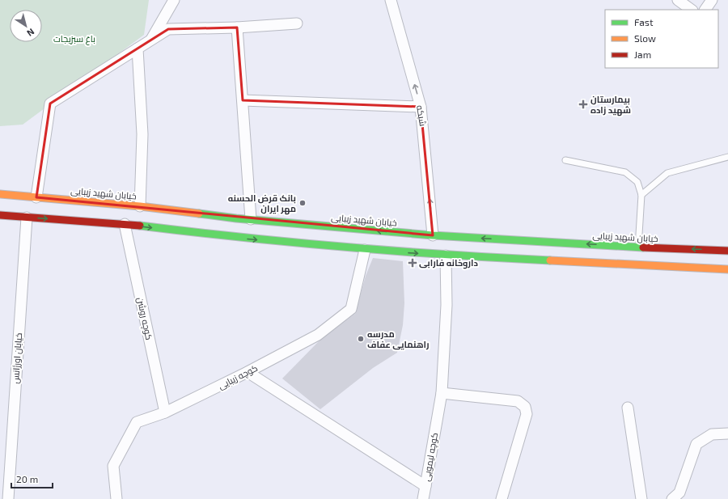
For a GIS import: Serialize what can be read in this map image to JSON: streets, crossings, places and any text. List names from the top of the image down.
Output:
{
  "streets": {
    "main road": ["خیابان شهید زیبایی"],
    "street": [
      "شبکه",
      "کوچه روشن",
      "خیابان اورژانس",
      "کوچه زیبایی",
      "کوچه لیمویی"
    ]
  },
  "crossings": [
    ["شبکه", "خیابان شهید زیبایی"],
    ["کوچه روشن", "کوچه زیبایی"],
    ["کوچه زیبایی", "کوچه لیمویی"]
  ],
  "one_way": ["شبکه"],
  "parks": ["باغ سبزیجات"],
  "places": {
    "health": ["بیمارستان شهید زاده", "داروخانه فارابی"],
    "other": ["بانک قرض الحسنه مهر ایران", "مدرسه راهنمایی عفاف"]
  },
  "legend": ["Fast", "Slow", "Jam"],
  "scale_bar": "20 m",
  "north": "bottom right"
}
